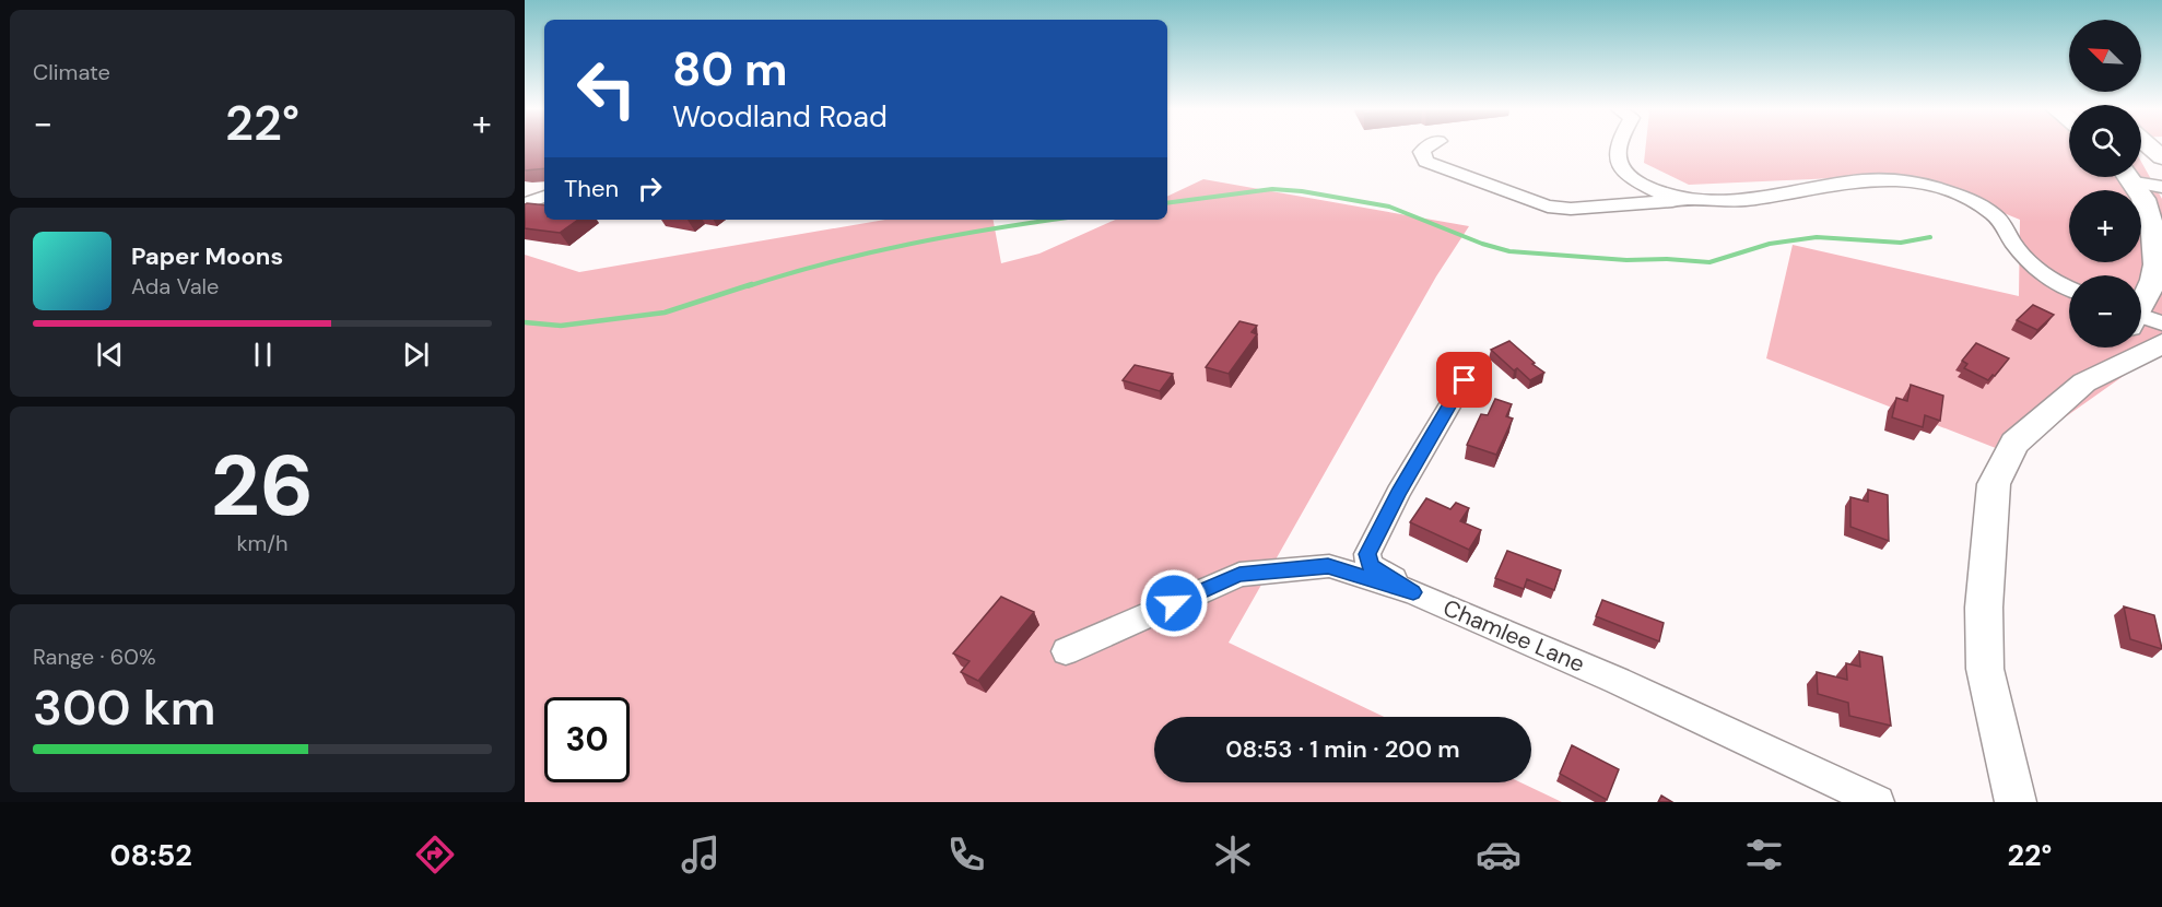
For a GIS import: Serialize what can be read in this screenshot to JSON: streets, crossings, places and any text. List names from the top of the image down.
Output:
{
  "streets": {
    "street": ["Chamlee Lane"]
  },
  "north": "top left",
  "page": {
    "tile": [
      "Climate",
      ["26", "km/h"],
      ["Range · 60%", "300 km"]
    ],
    "map_buttons": ["+", "−"],
    "turn": ["80 m", "Woodland Road"],
    "heat": ["−", "22°", "+"],
    "then": "Then",
    "song": ["Paper Moons", "Ada Vale"],
    "limit": "30",
    "trip": "08:53 · 1 min · 200 m",
    "tabs": ["08:52", "22°"]
  }
}
